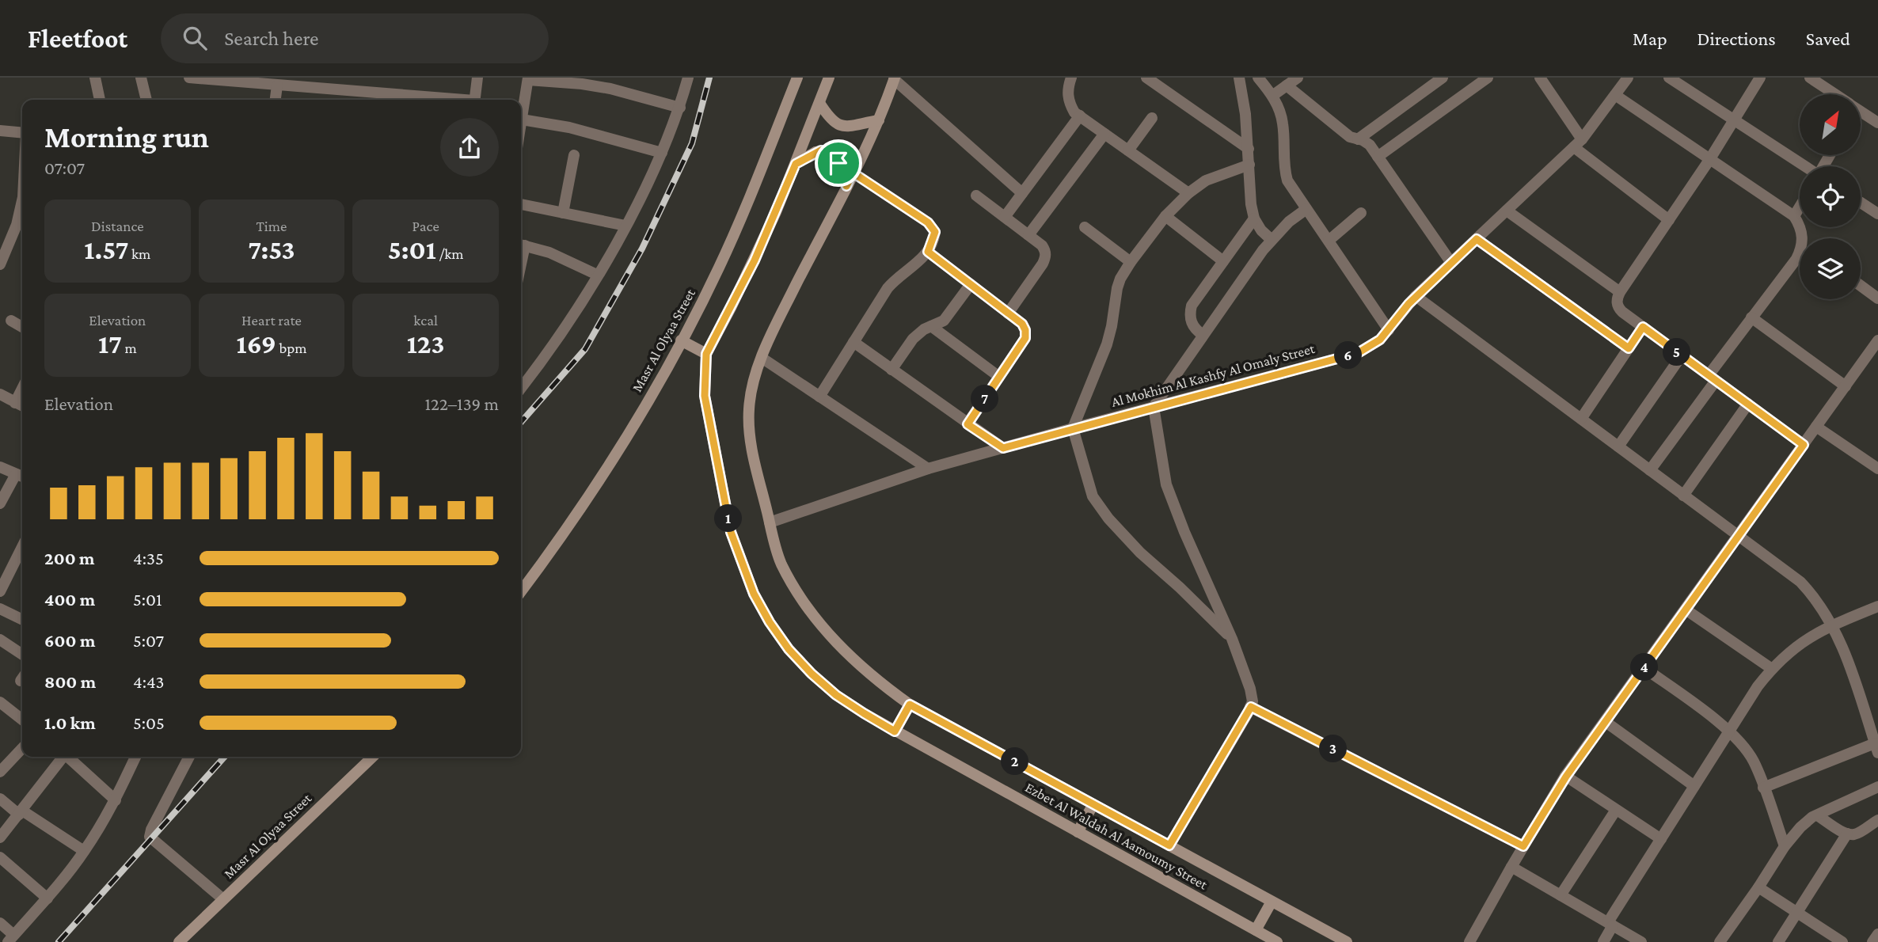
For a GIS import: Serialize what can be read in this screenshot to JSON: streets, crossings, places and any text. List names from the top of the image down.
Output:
{
  "streets": {
    "street": ["Masr Al Olyaa Street", "Al Mokhim Al Kashfy Al Omaly Street", "Ezbet Al Waldah Al Aamoumy Street"]
  },
  "crossings": [
    ["Al Mokhim Al Kashfy Al Omaly Street", "Ezbet Al Waldah Al Aamoumy Street"]
  ],
  "north": "top right",
  "page": {
    "header": "Fleetfoot",
    "search": "Search here",
    "nav": ["Map", "Directions", "Saved"],
    "heading": ["Morning run", "07:07"],
    "stats": [
      ["Distance", "1.57 km"],
      ["Time", "7:53"],
      ["Pace", "5:01 /km"],
      ["Elevation", "17 m"],
      ["Heart rate", "169 bpm"],
      ["kcal", "123"]
    ],
    "pins": [
      "5",
      "6",
      "7",
      "1",
      "4",
      "3",
      "2"
    ],
    "chart": ["Elevation", "122–139 m"],
    "list": [
      {
        "name": "200 m",
        "note": "4:35"
      },
      {
        "name": "400 m",
        "note": "5:01"
      },
      {
        "name": "600 m",
        "note": "5:07"
      },
      {
        "name": "800 m",
        "note": "4:43"
      },
      {
        "name": "1.0 km",
        "note": "5:05"
      }
    ]
  }
}
